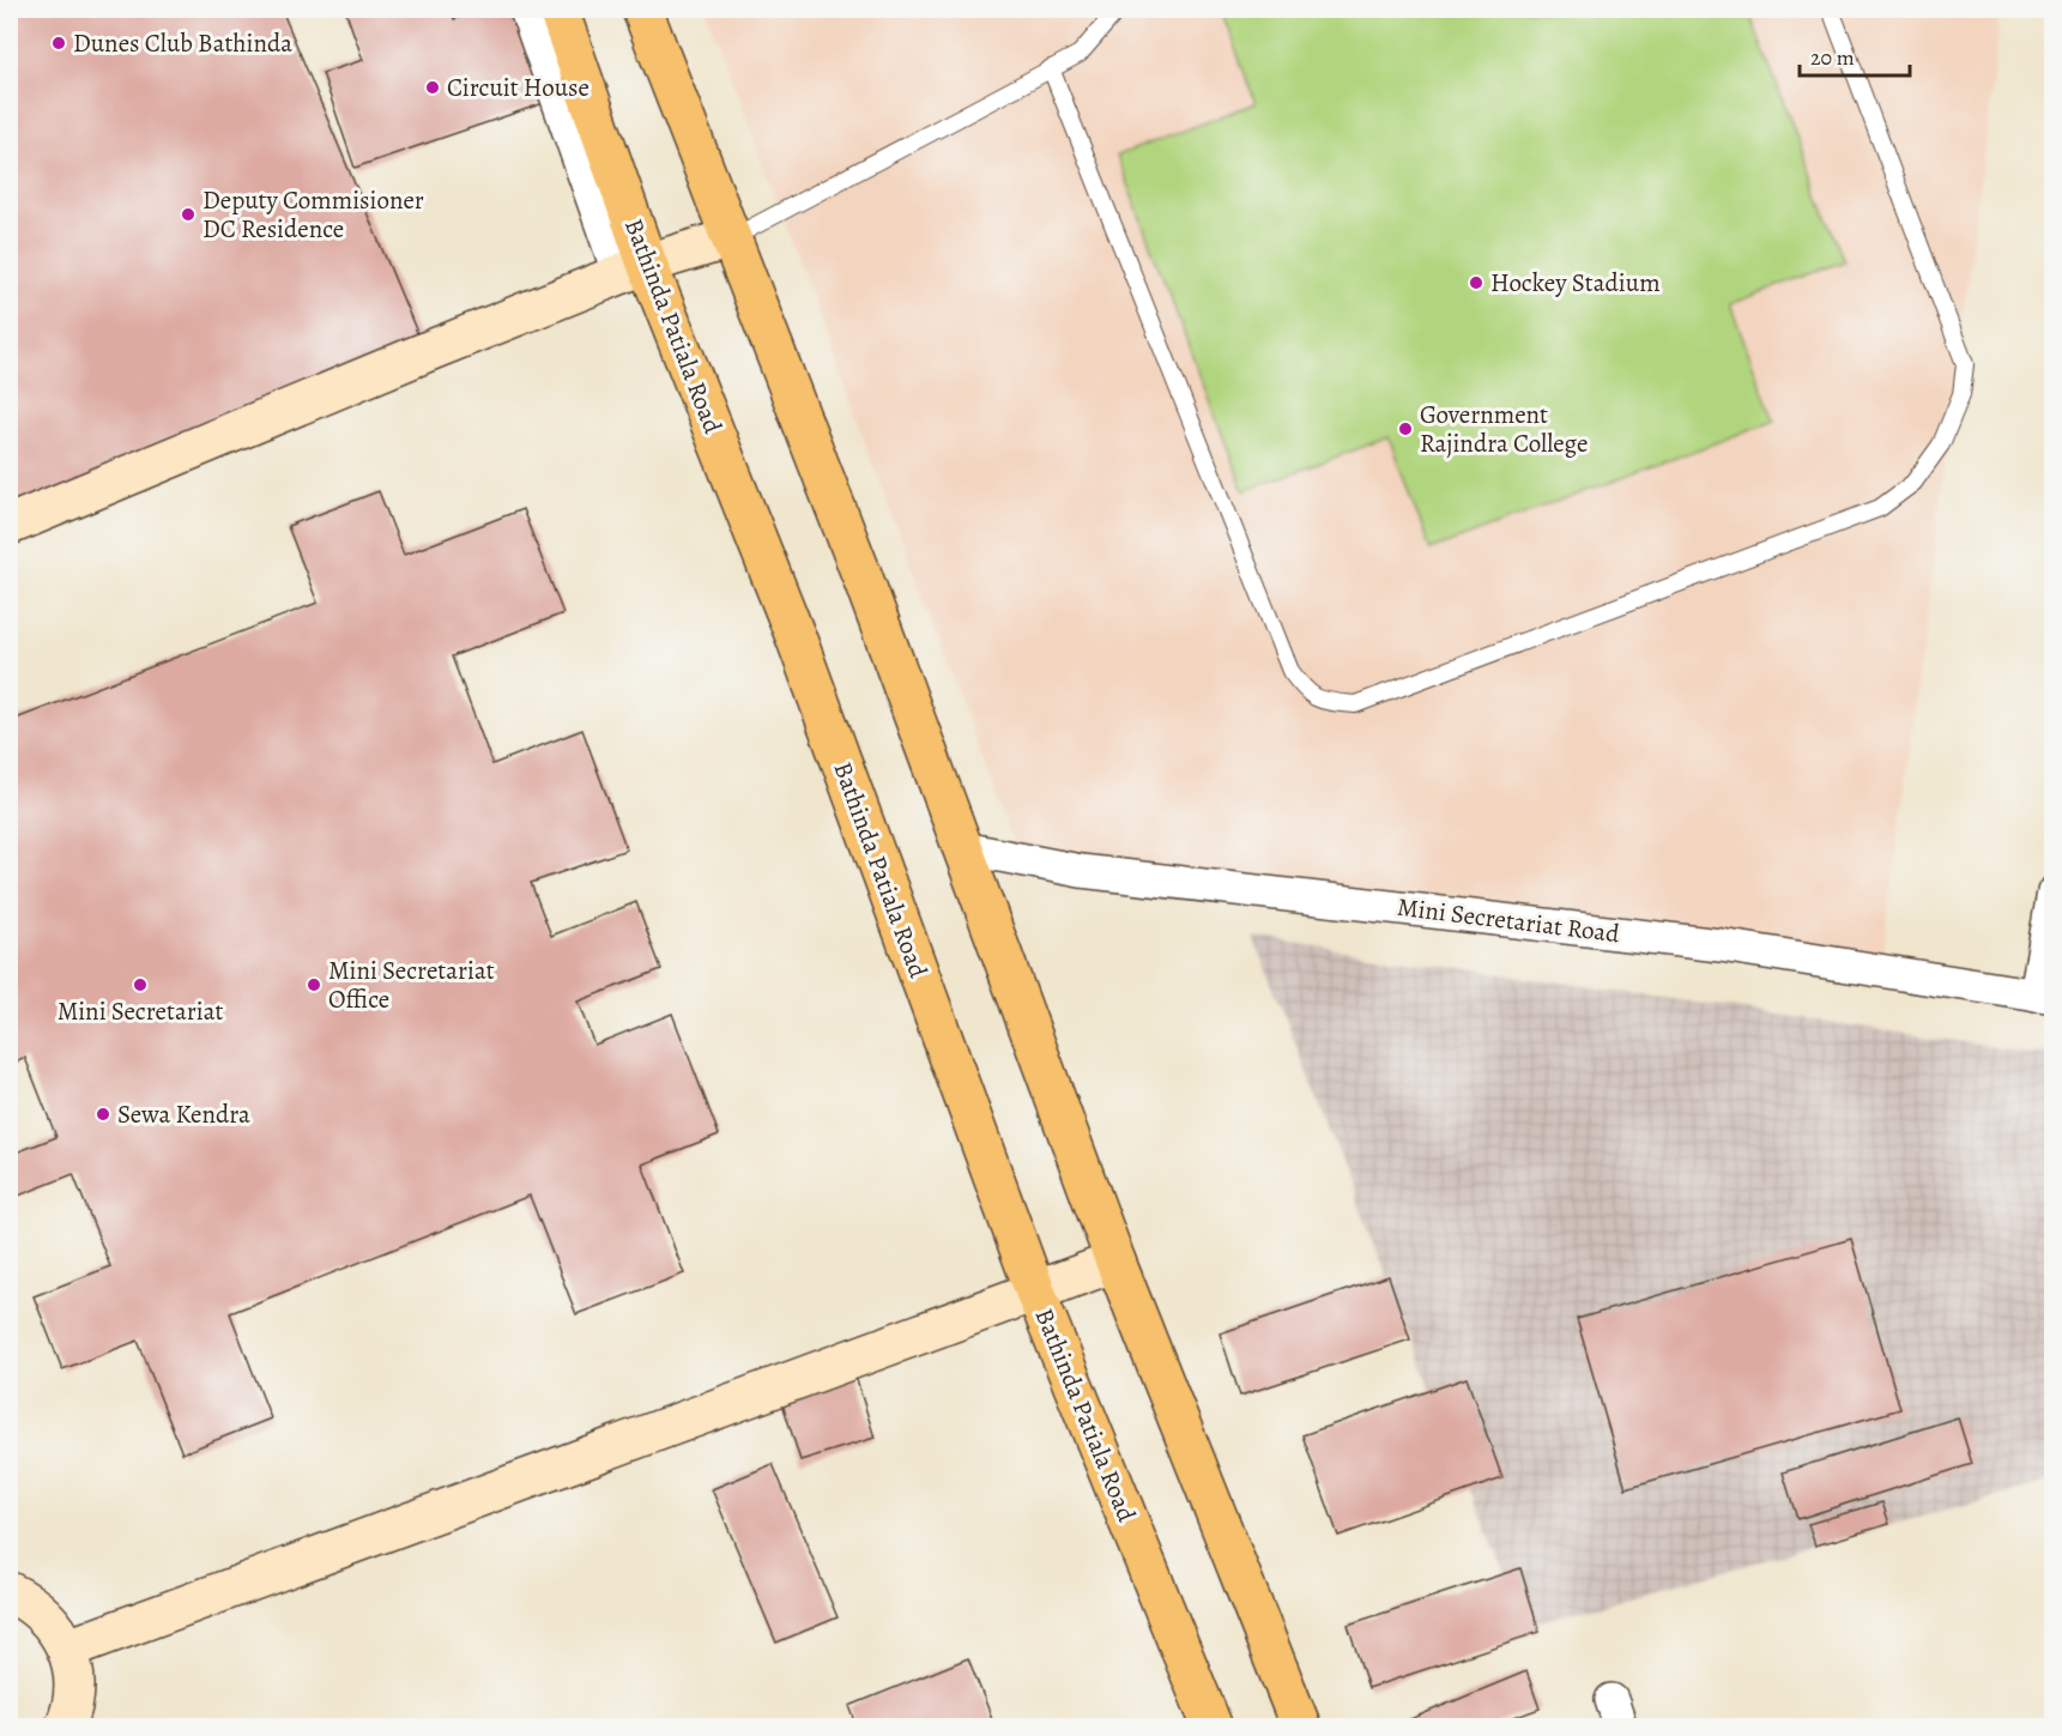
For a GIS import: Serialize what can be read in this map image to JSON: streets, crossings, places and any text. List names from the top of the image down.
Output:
{
  "streets": {
    "highway": ["Bathinda Patiala Road"],
    "street": ["Mini Secretariat Road"]
  },
  "places": [
    "Dunes Club Bathinda",
    "Circuit House",
    "Deputy Commisioner DC Residence",
    "Hockey Stadium",
    "Government Rajindra College",
    "Mini Secretariat",
    "Mini Secretariat Office",
    "Sewa Kendra"
  ],
  "scale_bar": "20 m"
}
